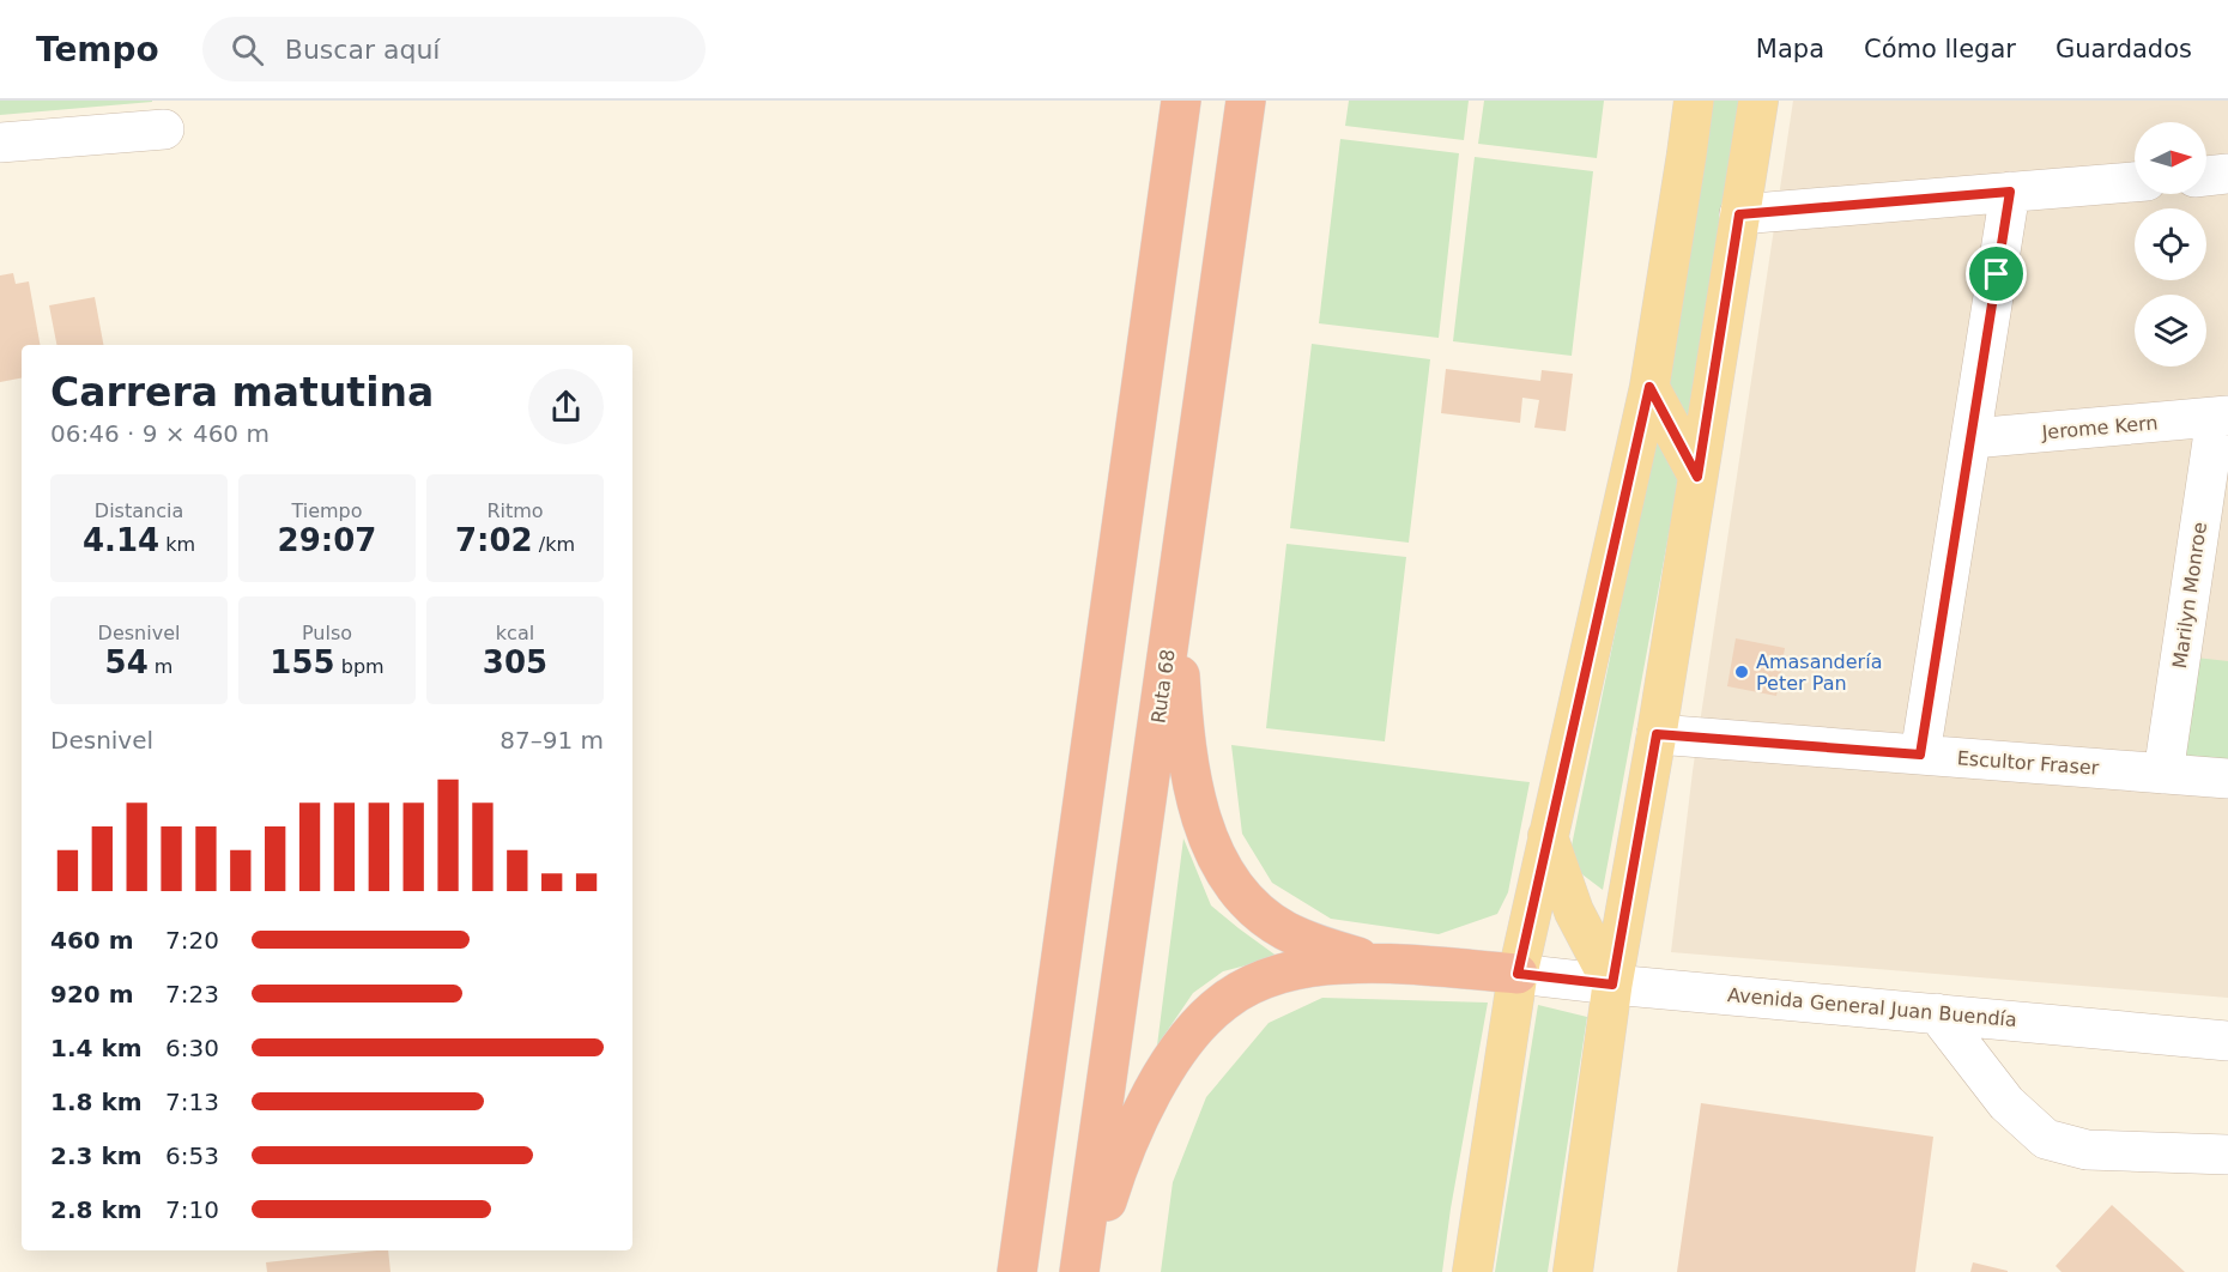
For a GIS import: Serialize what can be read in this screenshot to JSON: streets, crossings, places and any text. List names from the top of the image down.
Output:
{
  "streets": {
    "highway": ["Ruta 68"],
    "street": [
      "Jerome Kern",
      "Marilyn Monroe",
      "Escultor Fraser",
      "Avenida General Juan Buendía"
    ]
  },
  "crossings": [
    ["Jerome Kern", "Marilyn Monroe"],
    ["Marilyn Monroe", "Escultor Fraser"]
  ],
  "places": ["Amasandería Peter Pan"],
  "north": "right",
  "page": {
    "header": "Tempo",
    "search": "Buscar aquí",
    "nav": ["Mapa", "Cómo llegar", "Guardados"],
    "heading": ["Carrera matutina", "06:46 · 9 × 460 m"],
    "stats": [
      ["Distancia", "4.14 km"],
      ["Tiempo", "29:07"],
      ["Ritmo", "7:02 /km"],
      ["Desnivel", "54 m"],
      ["Pulso", "155 bpm"],
      ["kcal", "305"]
    ],
    "chart": ["Desnivel", "87–91 m"],
    "list": [
      {
        "name": "460 m",
        "note": "7:20"
      },
      {
        "name": "920 m",
        "note": "7:23"
      },
      {
        "name": "1.4 km",
        "note": "6:30"
      },
      {
        "name": "1.8 km",
        "note": "7:13"
      },
      {
        "name": "2.3 km",
        "note": "6:53"
      },
      {
        "name": "2.8 km",
        "note": "7:10"
      }
    ]
  }
}
